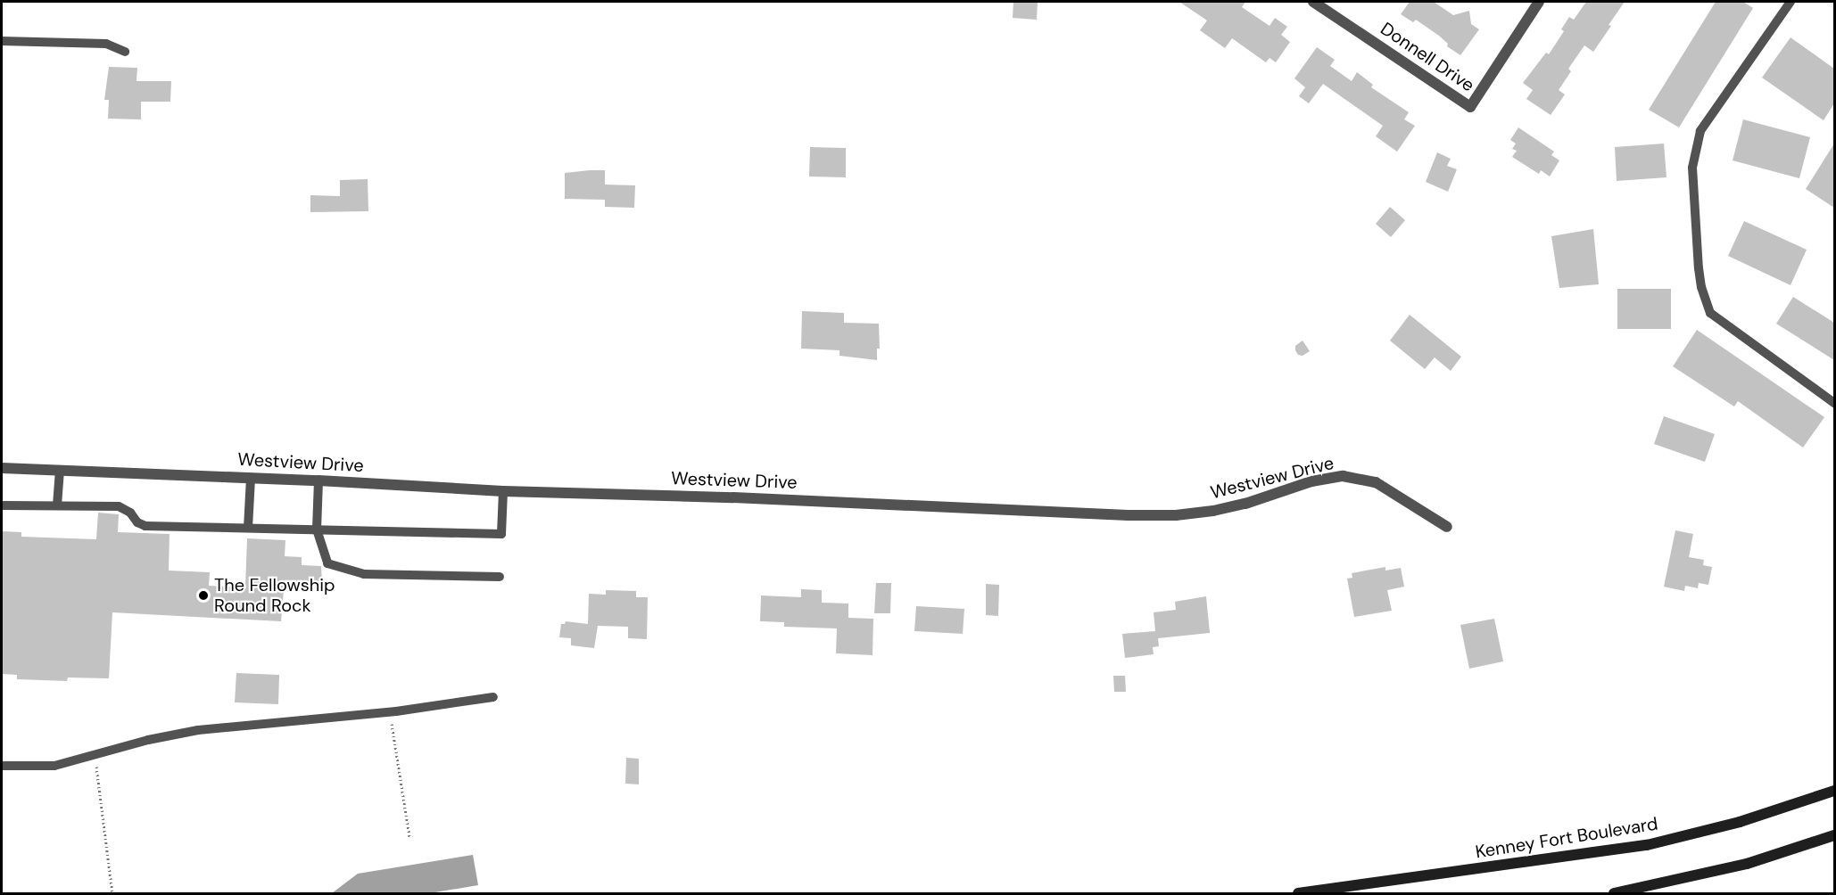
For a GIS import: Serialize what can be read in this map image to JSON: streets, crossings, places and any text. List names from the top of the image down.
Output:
{
  "streets": {
    "main road": ["Kenney Fort Boulevard"],
    "street": ["Donnell Drive", "Westview Drive"]
  },
  "places": ["The Fellowship Round Rock"]
}
